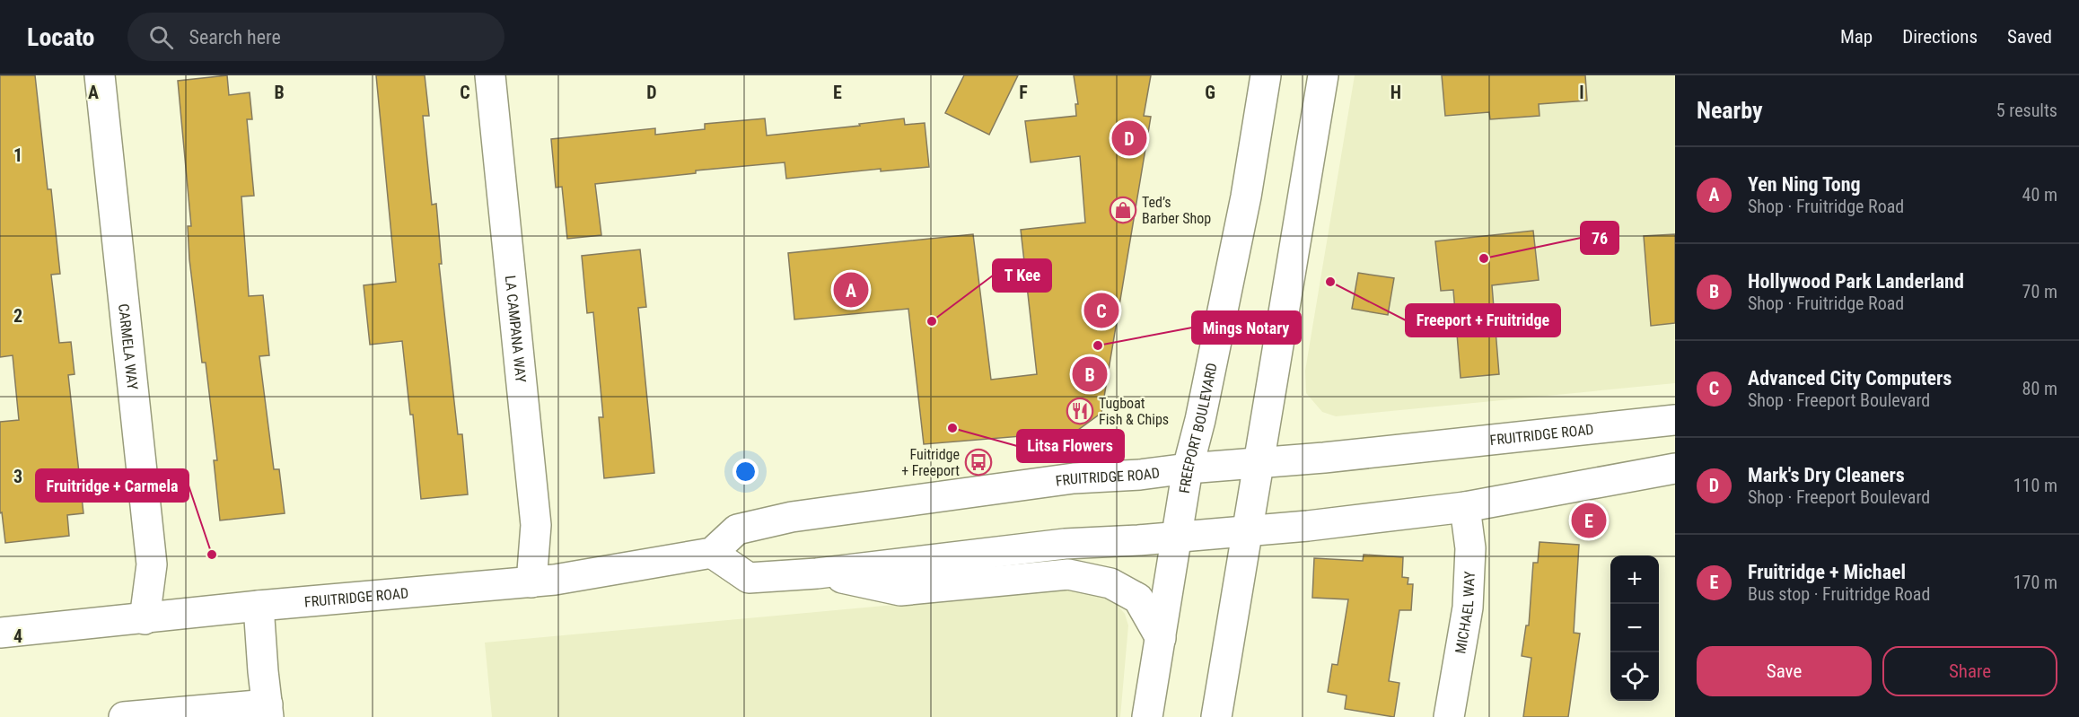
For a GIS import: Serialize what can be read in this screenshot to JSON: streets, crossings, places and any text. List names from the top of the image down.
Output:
{
  "streets": {
    "main road": [
      "LA CAMPANA WAY",
      "CARMELA WAY",
      "FREEPORT BOULEVARD",
      "FRUITRIDGE ROAD",
      "MICHAEL WAY"
    ]
  },
  "crossings": [
    ["LA CAMPANA WAY", "FRUITRIDGE ROAD"],
    ["CARMELA WAY", "FRUITRIDGE ROAD"],
    ["FREEPORT BOULEVARD", "FRUITRIDGE ROAD"]
  ],
  "places": {
    "shop": ["Ted’s Barber Shop"],
    "other": [
      "76",
      "Freeport + Fruitridge",
      "T Kee",
      "Mings Notary",
      "Litsa Flowers",
      "Fruitridge + Carmela"
    ],
    "restaurant": ["Tugboat Fish & Chips"],
    "bus stop": ["Fuitridge + Freeport"]
  },
  "page": {
    "header": "Locato",
    "search": "Search here",
    "nav": ["Map", "Directions", "Saved"],
    "heading": ["Nearby", "5 results"],
    "pins": [
      "D",
      "A",
      "C",
      "B",
      "E"
    ],
    "list": [
      {
        "mark": "A",
        "name": "Yen Ning Tong",
        "note": "Shop · Fruitridge Road",
        "value": "40 m"
      },
      {
        "mark": "B",
        "name": "Hollywood Park Landerland",
        "note": "Shop · Fruitridge Road",
        "value": "70 m"
      },
      {
        "mark": "C",
        "name": "Advanced City Computers",
        "note": "Shop · Freeport Boulevard",
        "value": "80 m"
      },
      {
        "mark": "D",
        "name": "Mark's Dry Cleaners",
        "note": "Shop · Freeport Boulevard",
        "value": "110 m"
      },
      {
        "mark": "E",
        "name": "Fruitridge + Michael",
        "note": "Bus stop · Fruitridge Road",
        "value": "170 m"
      }
    ],
    "map_buttons": ["+", "−"],
    "buttons": ["Save", "Share"]
  },
  "grid": {
    "columns": [
      "A",
      "B",
      "C",
      "D",
      "E",
      "F",
      "G",
      "H",
      "I"
    ],
    "rows": [
      "1",
      "2",
      "3",
      "4"
    ]
  }
}
